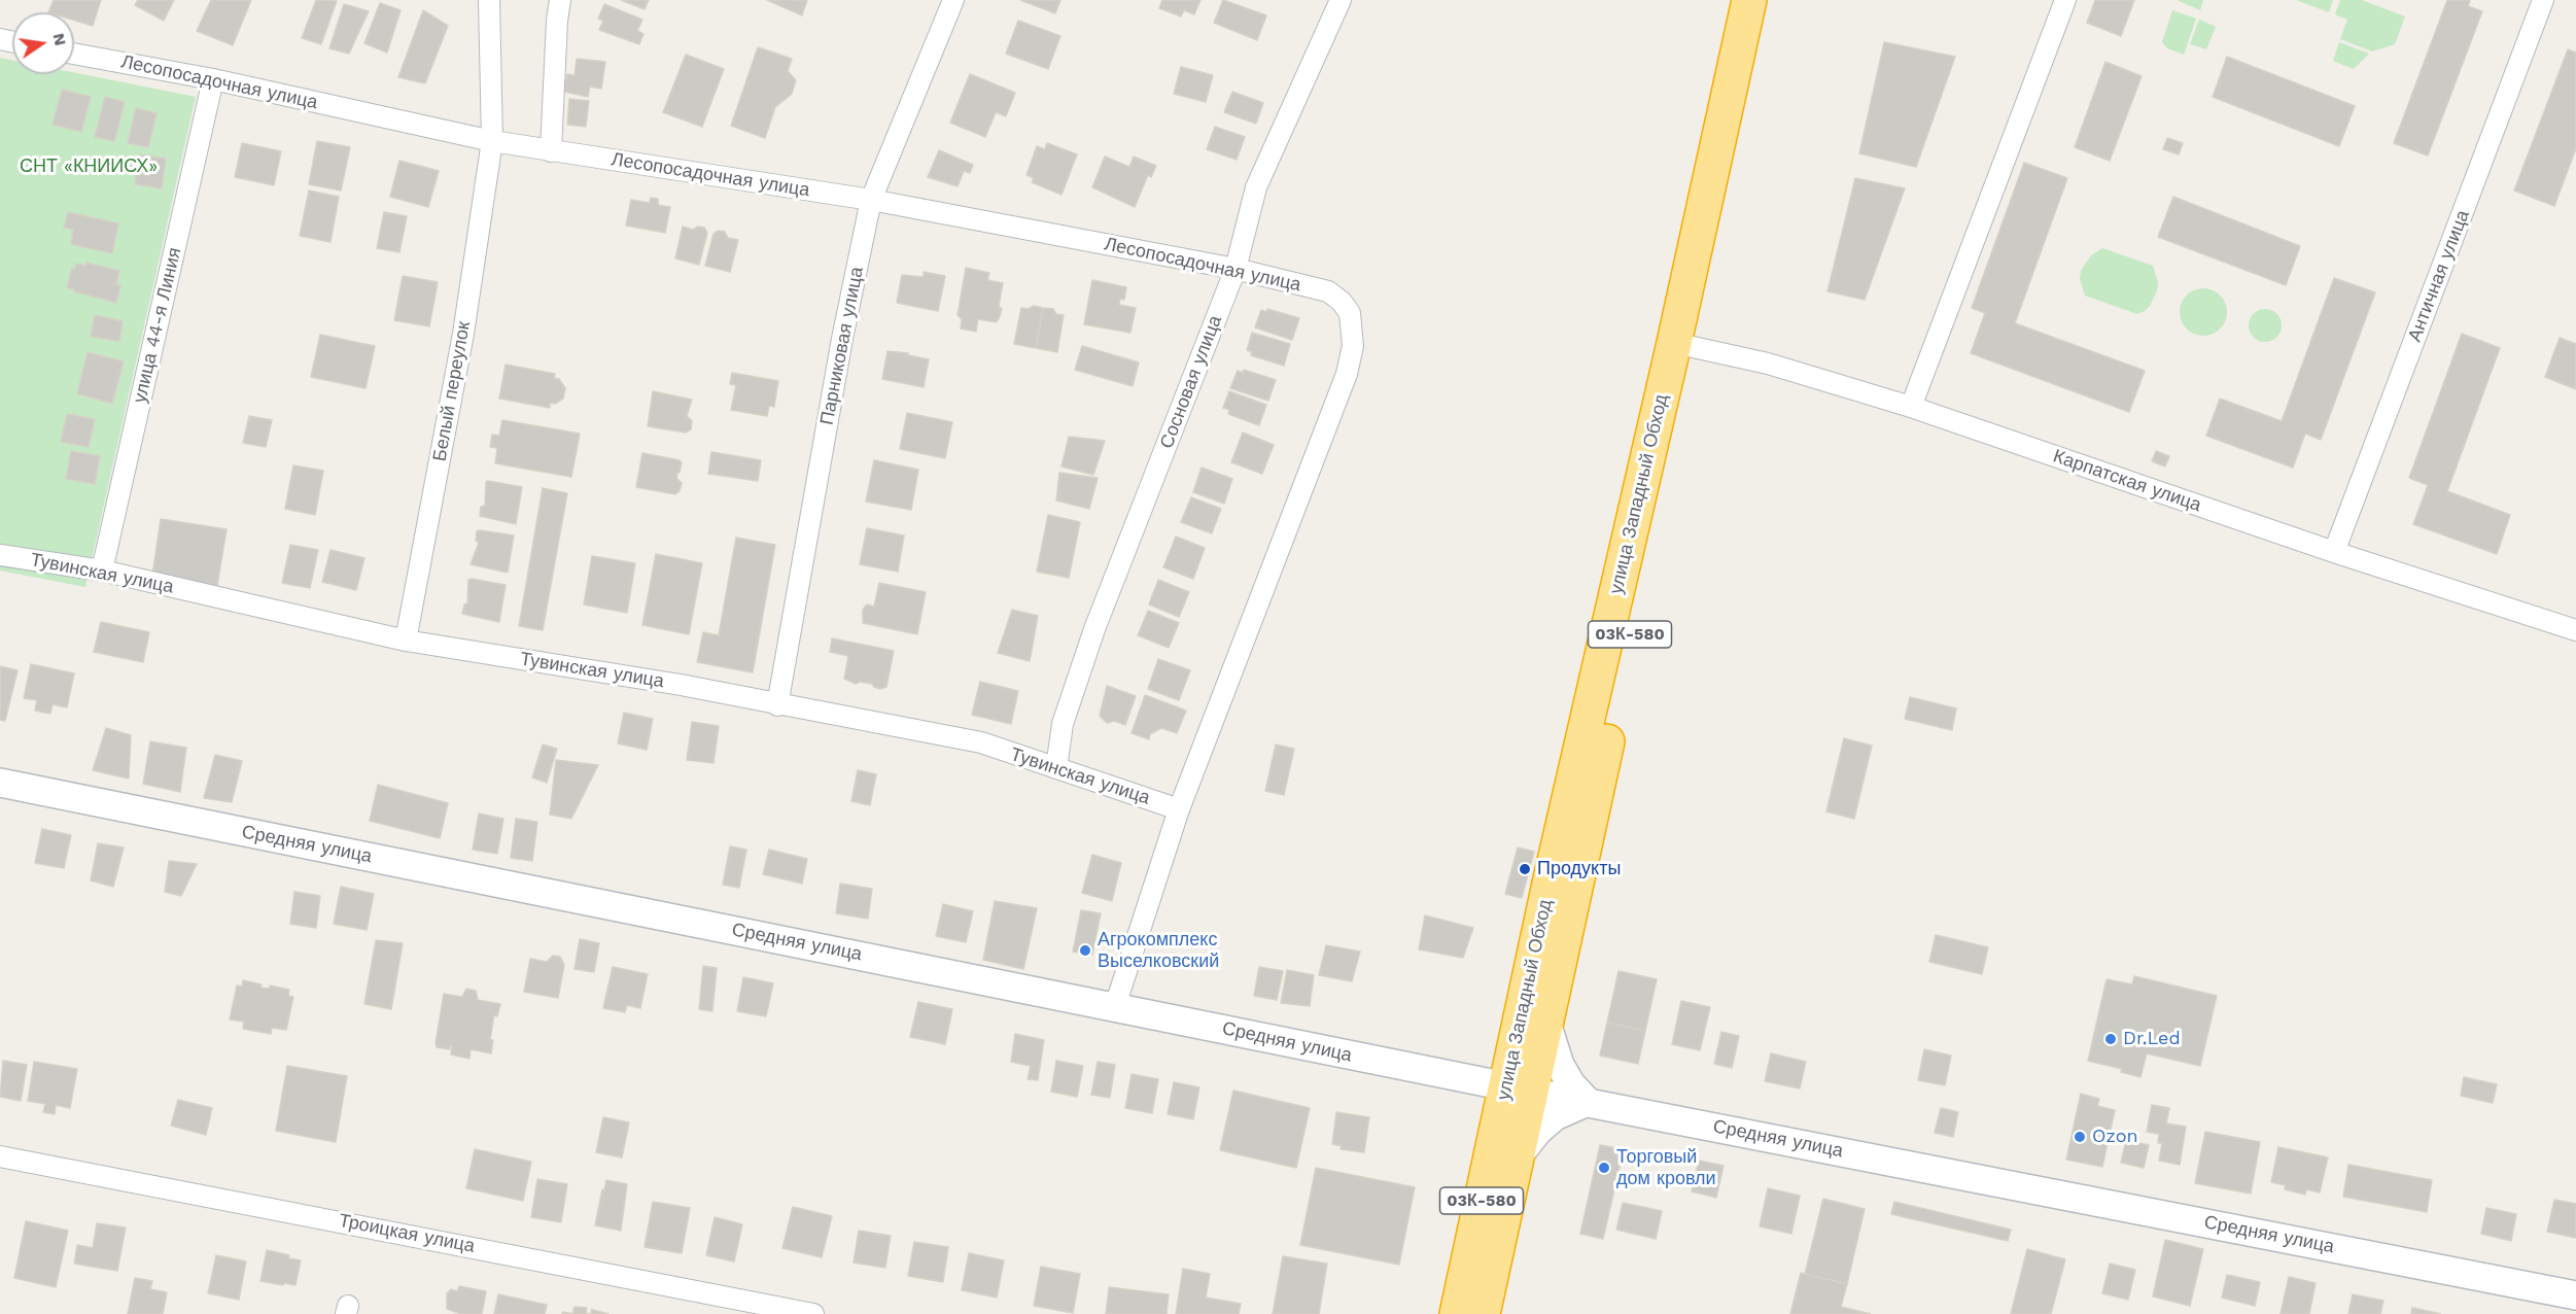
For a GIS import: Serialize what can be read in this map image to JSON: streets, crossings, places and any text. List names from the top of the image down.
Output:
{
  "streets": {
    "highway": ["улица Западный Обход", "03К-580"],
    "street": [
      "Лесопосадочная улица",
      "Античная улица",
      "улица 44-я Линия",
      "Парниковая улица",
      "Сосновая улица",
      "Белый переулок",
      "Карпатская улица",
      "Тувинская улица",
      "Средняя улица",
      "Троицкая улица"
    ]
  },
  "crossings": [
    ["Лесопосадочная улица", "улица 44-я Линия"],
    ["Лесопосадочная улица", "Парниковая улица"],
    ["Лесопосадочная улица", "Сосновая улица"],
    ["Лесопосадочная улица", "Белый переулок"],
    ["Лесопосадочная улица", "Тувинская улица"],
    ["Античная улица", "Карпатская улица"],
    ["улица 44-я Линия", "Тувинская улица"],
    ["Парниковая улица", "Тувинская улица"],
    ["Сосновая улица", "Тувинская улица"],
    ["Белый переулок", "Тувинская улица"],
    ["Карпатская улица", "улица Западный Обход"],
    ["улица Западный Обход", "Средняя улица"]
  ],
  "parks": ["СНТ «КНИИСХ»"],
  "places": [
    "Продукты",
    "Агрокомплекс Выселковский",
    "Dr.Led",
    "Ozon",
    "Торговый дом кровли"
  ],
  "north": "right"
}
